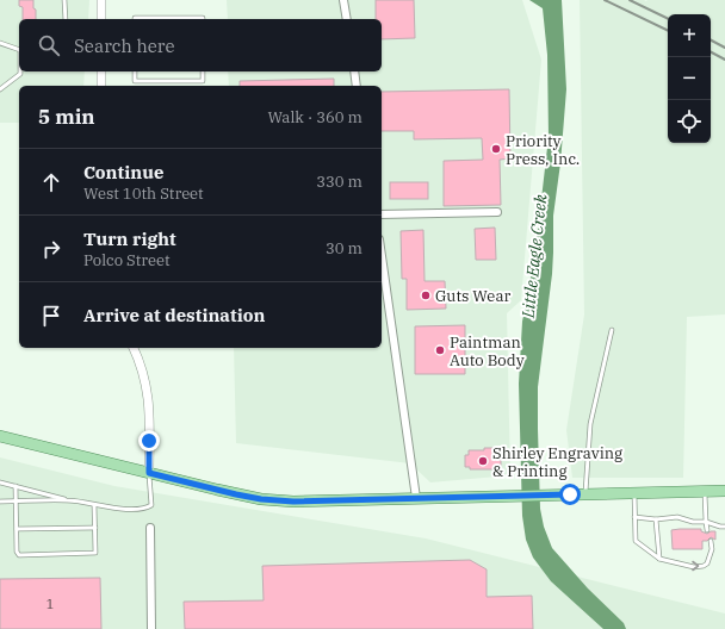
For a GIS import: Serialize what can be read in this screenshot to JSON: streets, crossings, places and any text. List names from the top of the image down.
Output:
{
  "water": ["Little Eagle Creek"],
  "places": [
    "Priority Press, Inc.",
    "Guts Wear",
    "Paintman Auto Body",
    "Shirley Engraving & Printing"
  ],
  "house_numbers": ["1"],
  "page": {
    "map_buttons": ["+", "−"],
    "search": "Search here",
    "heading": ["5 min", "Walk · 360 m"],
    "list": [
      ["Continue", "West 10th Street", "330 m"],
      ["Turn right", "Polco Street", "30 m"],
      "Arrive at destination"
    ]
  }
}
